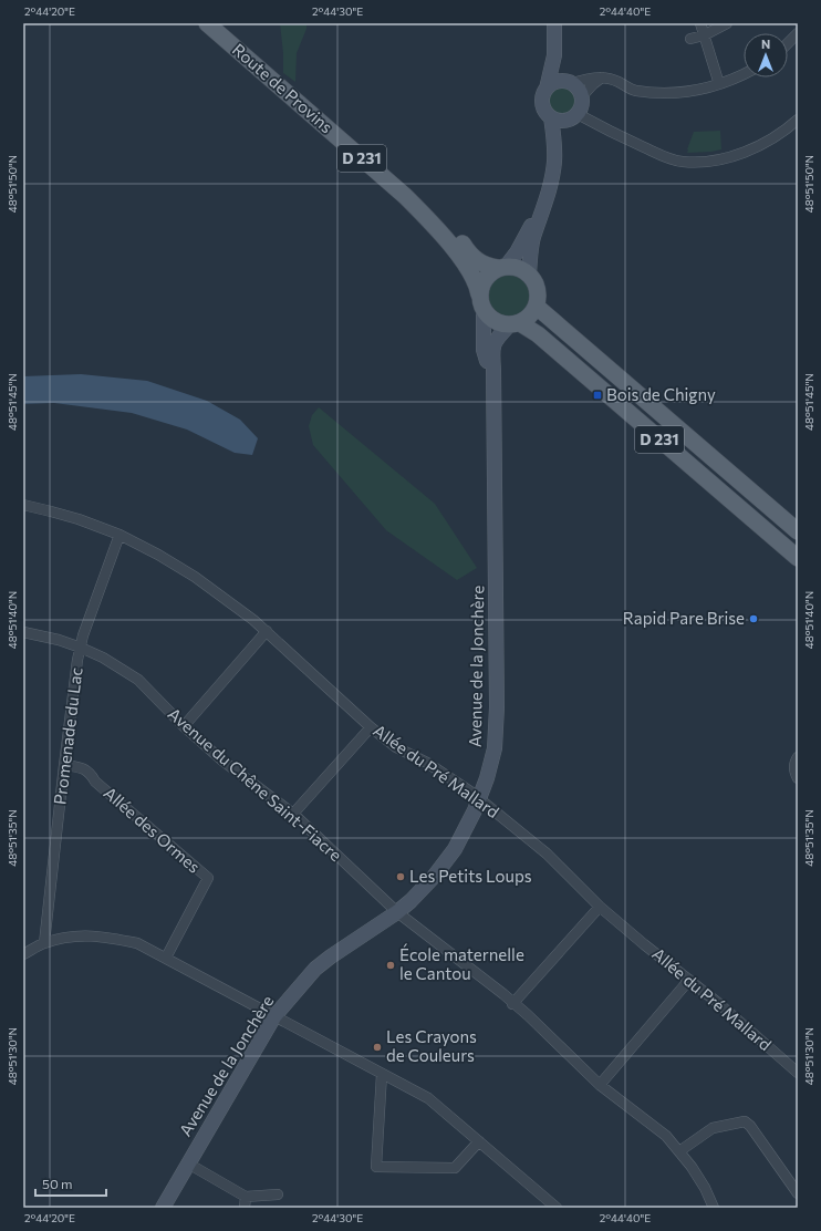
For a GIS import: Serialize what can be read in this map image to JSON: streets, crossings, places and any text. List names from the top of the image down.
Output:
{
  "streets": {
    "main road": ["Route de Provins", "D 231", "Avenue de la Jonchère"],
    "street": [
      "Promenade du Lac",
      "Allée du Pré Mallard",
      "Avenue du Chêne Saint-Fiacre",
      "Allée des Ormes"
    ]
  },
  "crossings": [
    ["Route de Provins", "D 231"],
    ["Route de Provins", "Avenue de la Jonchère"],
    ["D 231", "Avenue de la Jonchère"],
    ["Avenue de la Jonchère", "Allée du Pré Mallard"],
    ["Avenue de la Jonchère", "Avenue du Chêne Saint-Fiacre"],
    ["Promenade du Lac", "Allée du Pré Mallard"],
    ["Promenade du Lac", "Avenue du Chêne Saint-Fiacre"],
    ["Promenade du Lac", "Allée des Ormes"]
  ],
  "places": {
    "transit": ["Bois de Chigny"],
    "other": [
      "Rapid Pare Brise",
      "Les Petits Loups",
      "École maternelle le Cantou",
      "Les Crayons de Couleurs"
    ]
  },
  "scale_bar": "50 m",
  "north": "top",
  "coordinates": [
    "2°44'20\"E",
    "2°44'30\"E",
    "2°44'40\"E",
    "48°51'50\"N",
    "48°51'45\"N",
    "48°51'40\"N",
    "48°51'35\"N",
    "48°51'30\"N"
  ]
}
